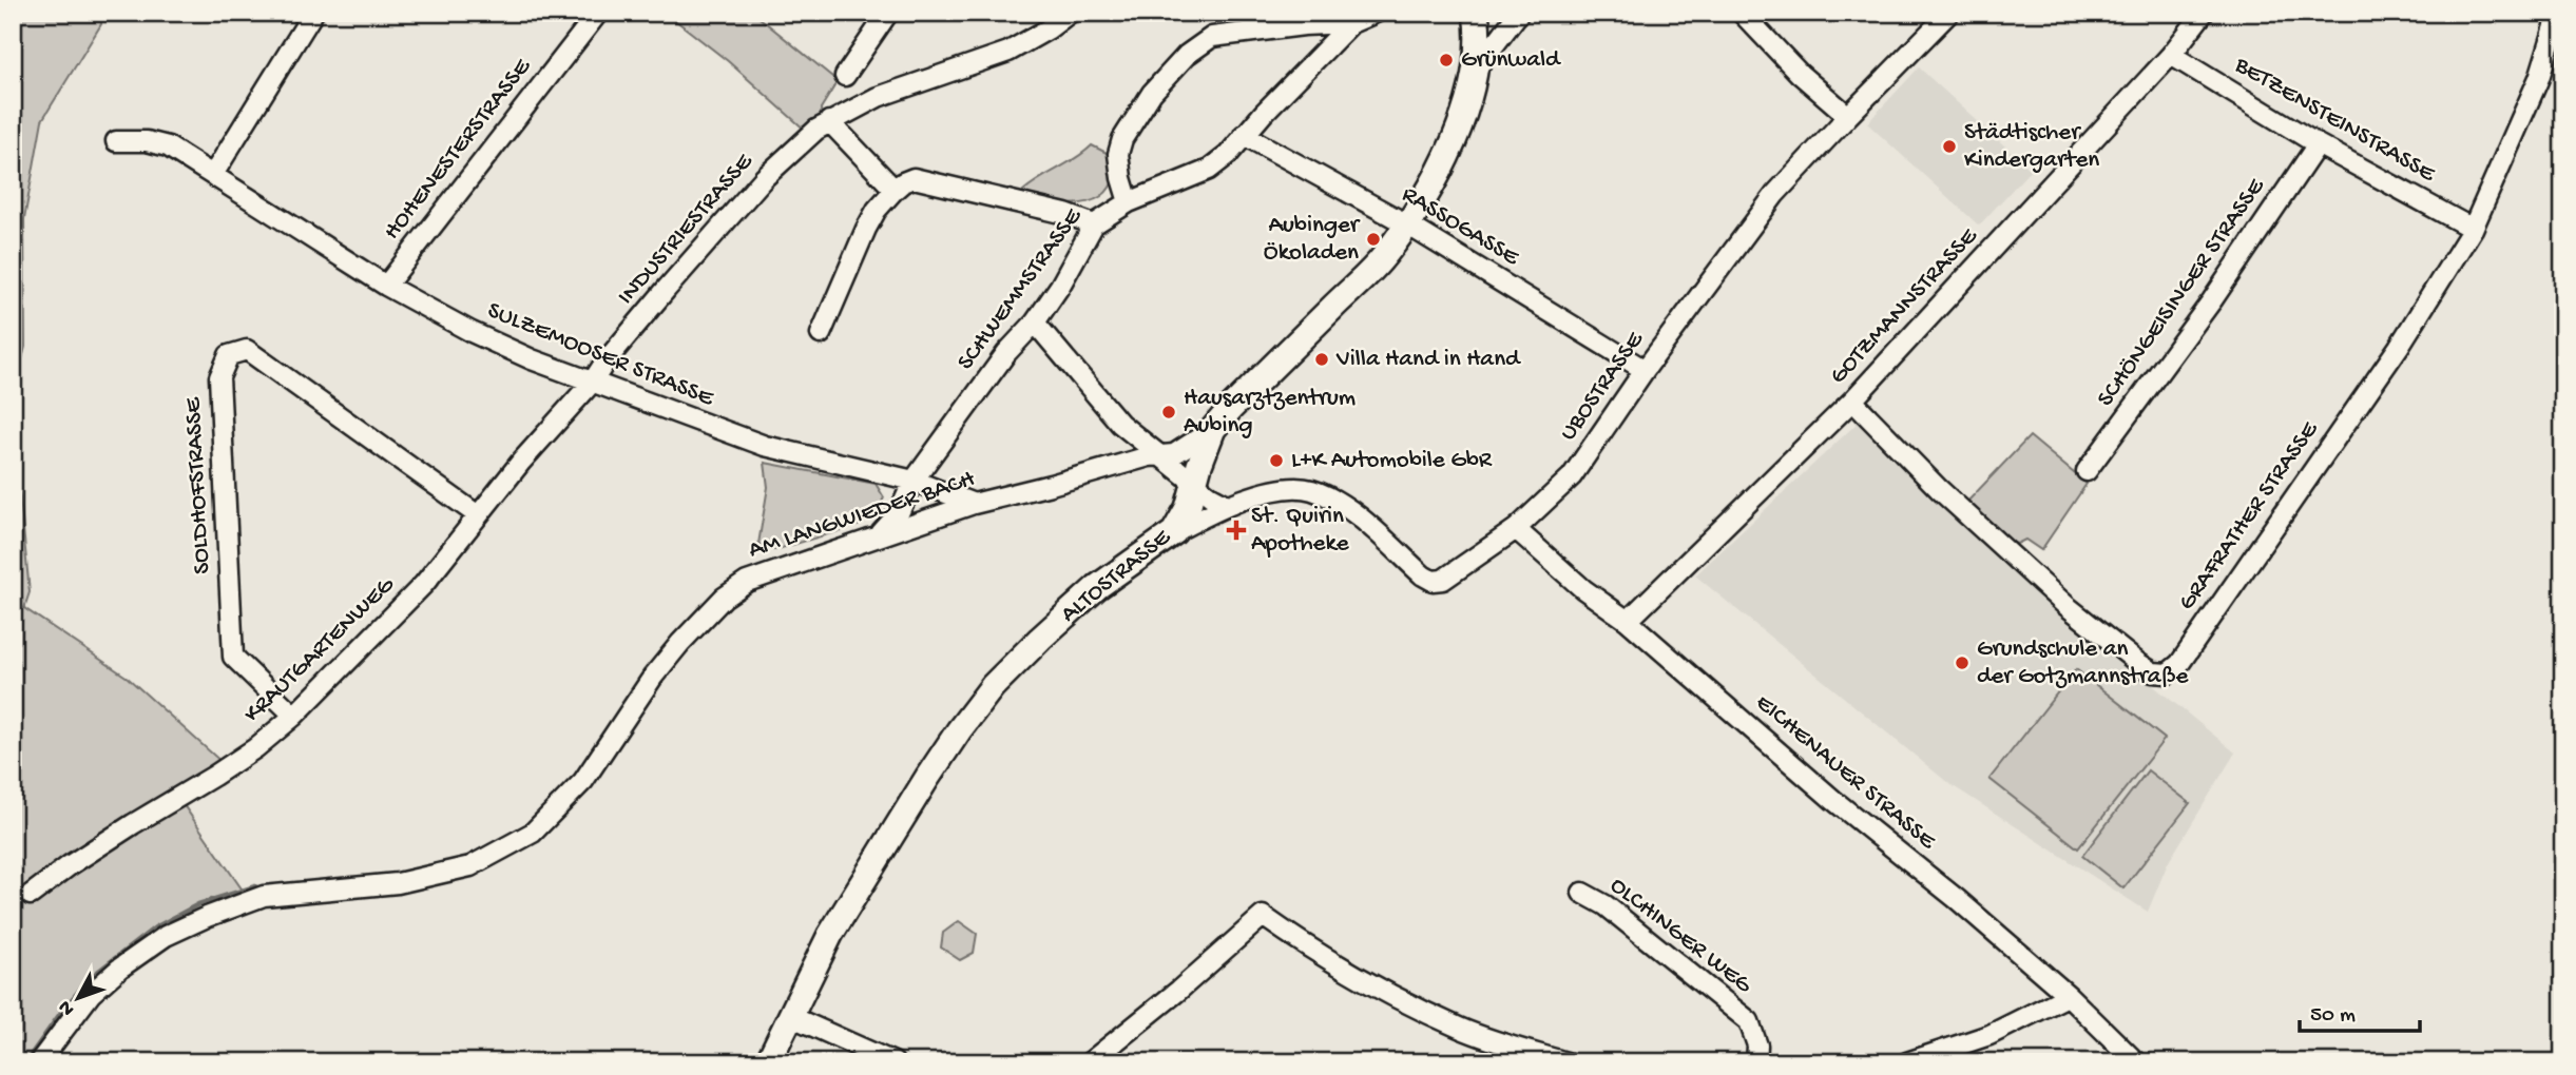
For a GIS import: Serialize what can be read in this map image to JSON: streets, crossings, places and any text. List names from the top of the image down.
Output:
{
  "streets": {
    "main road": ["ALTOSTRASSE"],
    "street": [
      "BETZENSTEINSTRASSE",
      "HOHENESTERSTRASSE",
      "RASSOGASSE",
      "INDUSTRIESTRASSE",
      "SCHWEMMSTRASSE",
      "SCHÖNGEISINGER STRASSE",
      "GOTZMANNSTRASSE",
      "SULZEMOOSER STRASSE",
      "UBOSTRASSE",
      "SOLDHOFSTRASSE",
      "AM LANGWIEDER BACH",
      "GRAFRATHER STRASSE",
      "KRAUTGARTENWEG",
      "EICHENAUER STRASSE",
      "OLCHINGER WEG"
    ]
  },
  "crossings": [
    ["BETZENSTEINSTRASSE", "SCHÖNGEISINGER STRASSE"],
    ["BETZENSTEINSTRASSE", "GOTZMANNSTRASSE"],
    ["BETZENSTEINSTRASSE", "GRAFRATHER STRASSE"],
    ["HOHENESTERSTRASSE", "SULZEMOOSER STRASSE"],
    ["RASSOGASSE", "SCHWEMMSTRASSE"],
    ["RASSOGASSE", "UBOSTRASSE"],
    ["RASSOGASSE", "ALTOSTRASSE"],
    ["INDUSTRIESTRASSE", "SULZEMOOSER STRASSE"],
    ["INDUSTRIESTRASSE", "KRAUTGARTENWEG"],
    ["SCHWEMMSTRASSE", "SULZEMOOSER STRASSE"],
    ["SCHWEMMSTRASSE", "AM LANGWIEDER BACH"],
    ["GOTZMANNSTRASSE", "GRAFRATHER STRASSE"],
    ["GOTZMANNSTRASSE", "EICHENAUER STRASSE"],
    ["SULZEMOOSER STRASSE", "AM LANGWIEDER BACH"],
    ["SULZEMOOSER STRASSE", "KRAUTGARTENWEG"],
    ["UBOSTRASSE", "ALTOSTRASSE"],
    ["UBOSTRASSE", "EICHENAUER STRASSE"],
    ["SOLDHOFSTRASSE", "KRAUTGARTENWEG"],
    ["AM LANGWIEDER BACH", "ALTOSTRASSE"]
  ],
  "places": {
    "other": [
      "Grünwald",
      "Städtischer Kindergarten",
      "Aubinger Ökoladen",
      "Villa Hand in Hand",
      "Hausarztzentrum Aubing",
      "L+K Automobile GbR",
      "Grundschule an der Gotzmannstraße"
    ],
    "health": ["St. Quirin Apotheke"]
  },
  "scale_bar": "50 m",
  "north": "bottom left"
}
